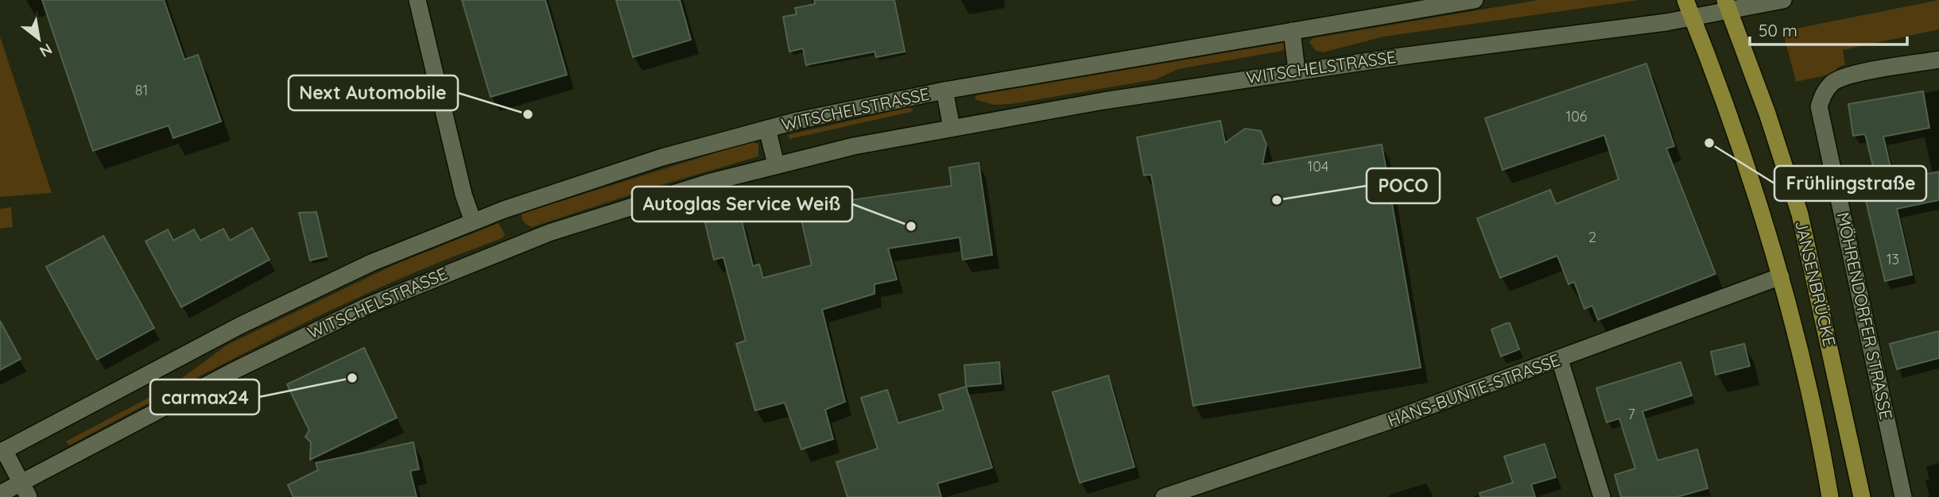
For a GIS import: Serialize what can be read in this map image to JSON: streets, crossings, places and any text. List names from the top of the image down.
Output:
{
  "streets": {
    "main road": ["JANSENBRÜCKE"],
    "street": ["WITSCHELSTRASSE", "MÖHRENDORFER STRASSE", "HANS-BUNTE-STRASSE"]
  },
  "crossings": [
    ["WITSCHELSTRASSE", "JANSENBRÜCKE"],
    ["JANSENBRÜCKE", "HANS-BUNTE-STRASSE"]
  ],
  "places": [
    "Next Automobile",
    "Frühlingstraße",
    "POCO",
    "Autoglas Service Weiß",
    "carmax24"
  ],
  "house_numbers": [
    "81",
    "106",
    "104",
    "2",
    "13",
    "7"
  ],
  "scale_bar": "50 m",
  "north": "bottom right"
}
